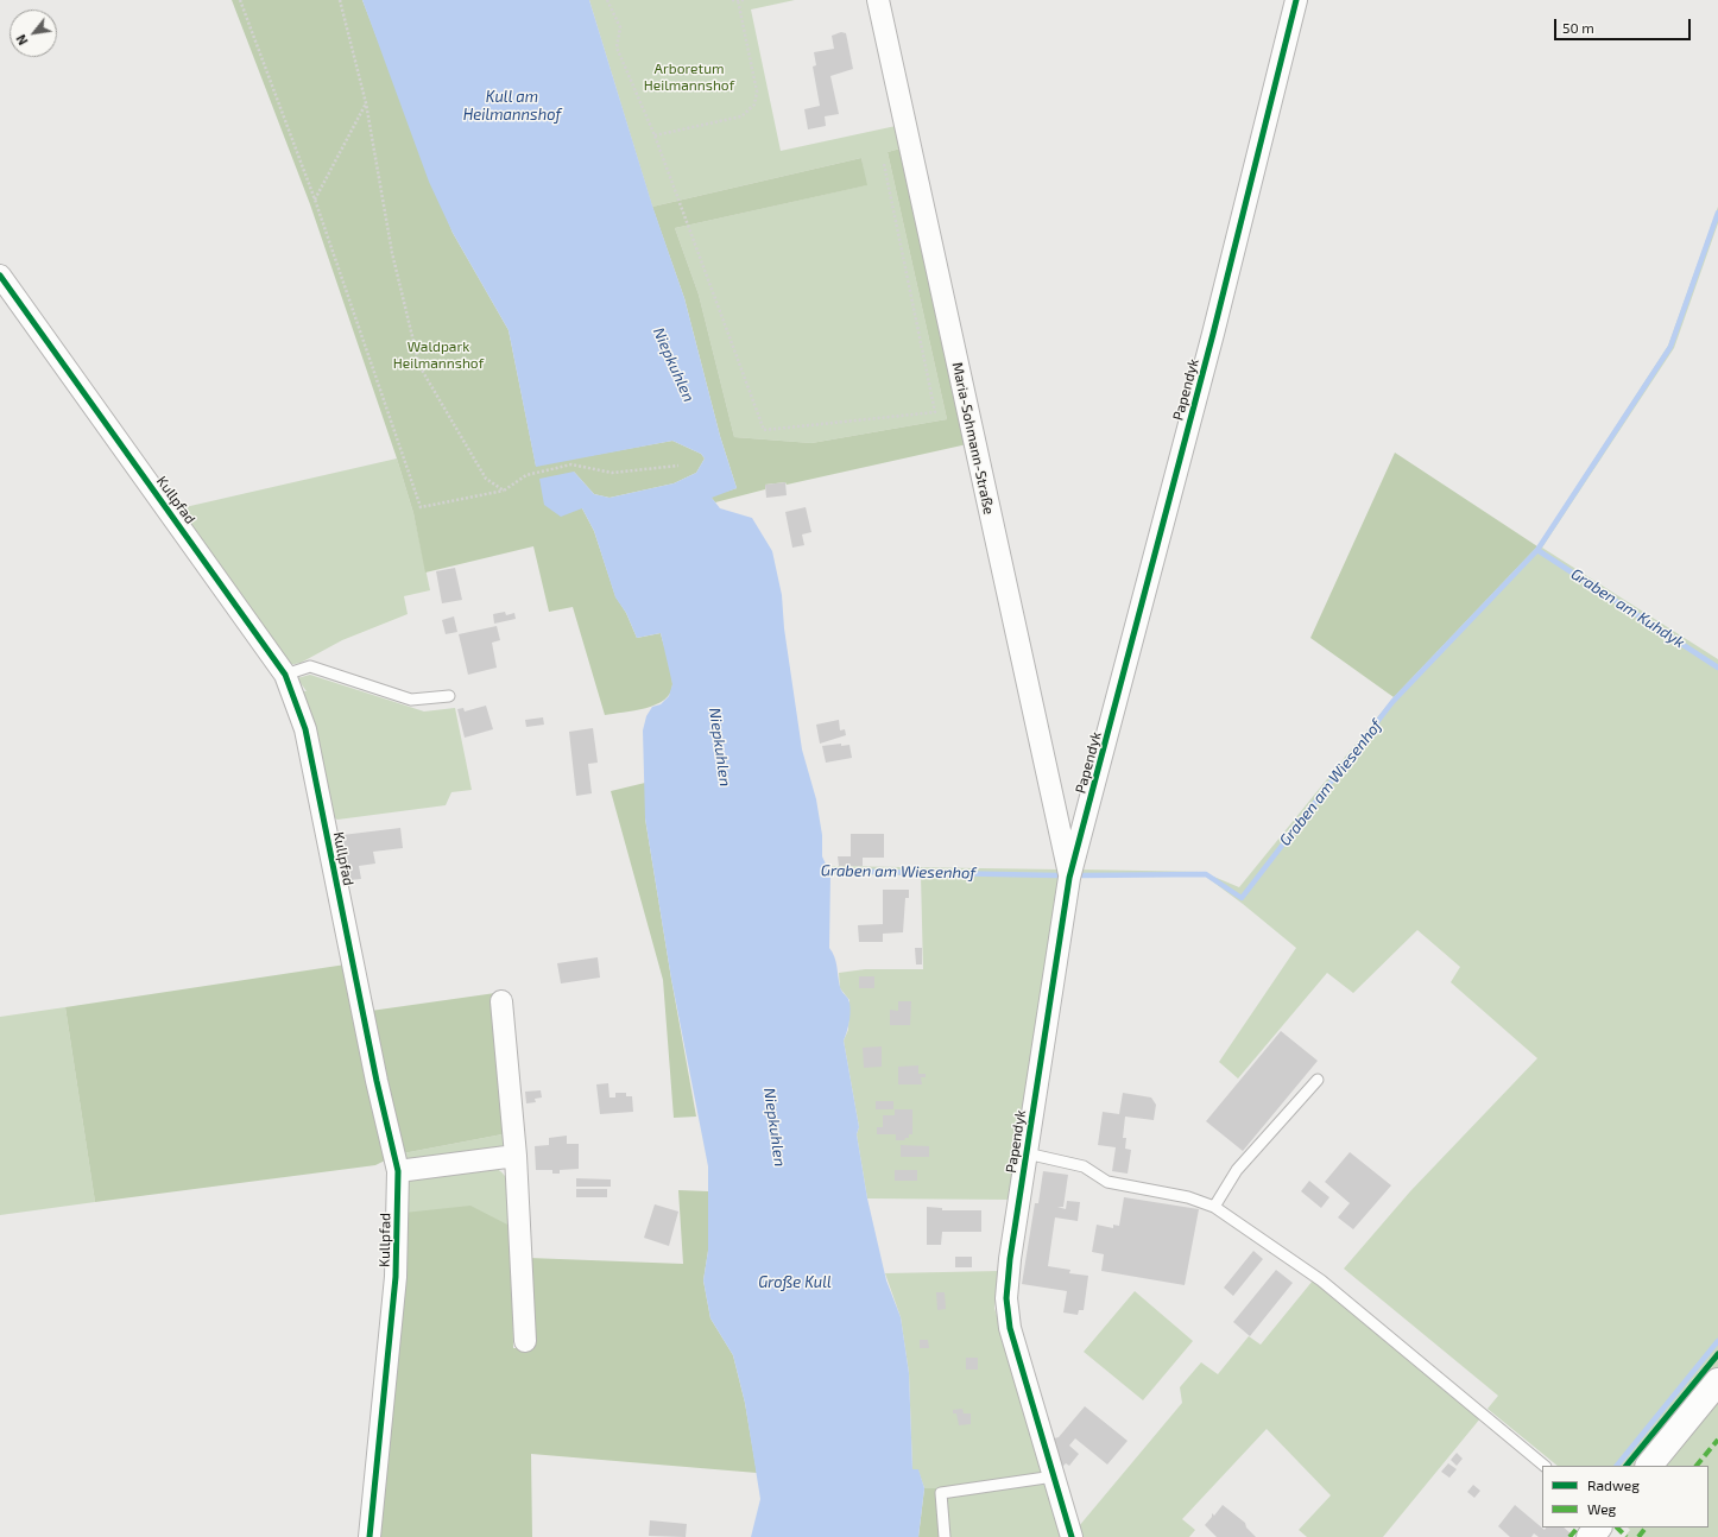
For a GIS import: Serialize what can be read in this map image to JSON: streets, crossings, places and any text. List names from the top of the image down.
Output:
{
  "streets": {
    "street": ["Papendyk", "Maria-Sohmann-Straße", "Kullpfad"]
  },
  "crossings": [
    ["Papendyk", "Maria-Sohmann-Straße"]
  ],
  "water": [
    "Kull am Heilmannshof",
    "Niepkuhlen",
    "Graben am Kuhdyk",
    "Graben am Wiesenhof",
    "Große Kull"
  ],
  "parks": ["Arboretum Heilmannshof", "Waldpark Heilmannshof"],
  "legend": ["Radweg", "Weg"],
  "scale_bar": "50 m",
  "north": "bottom left"
}
